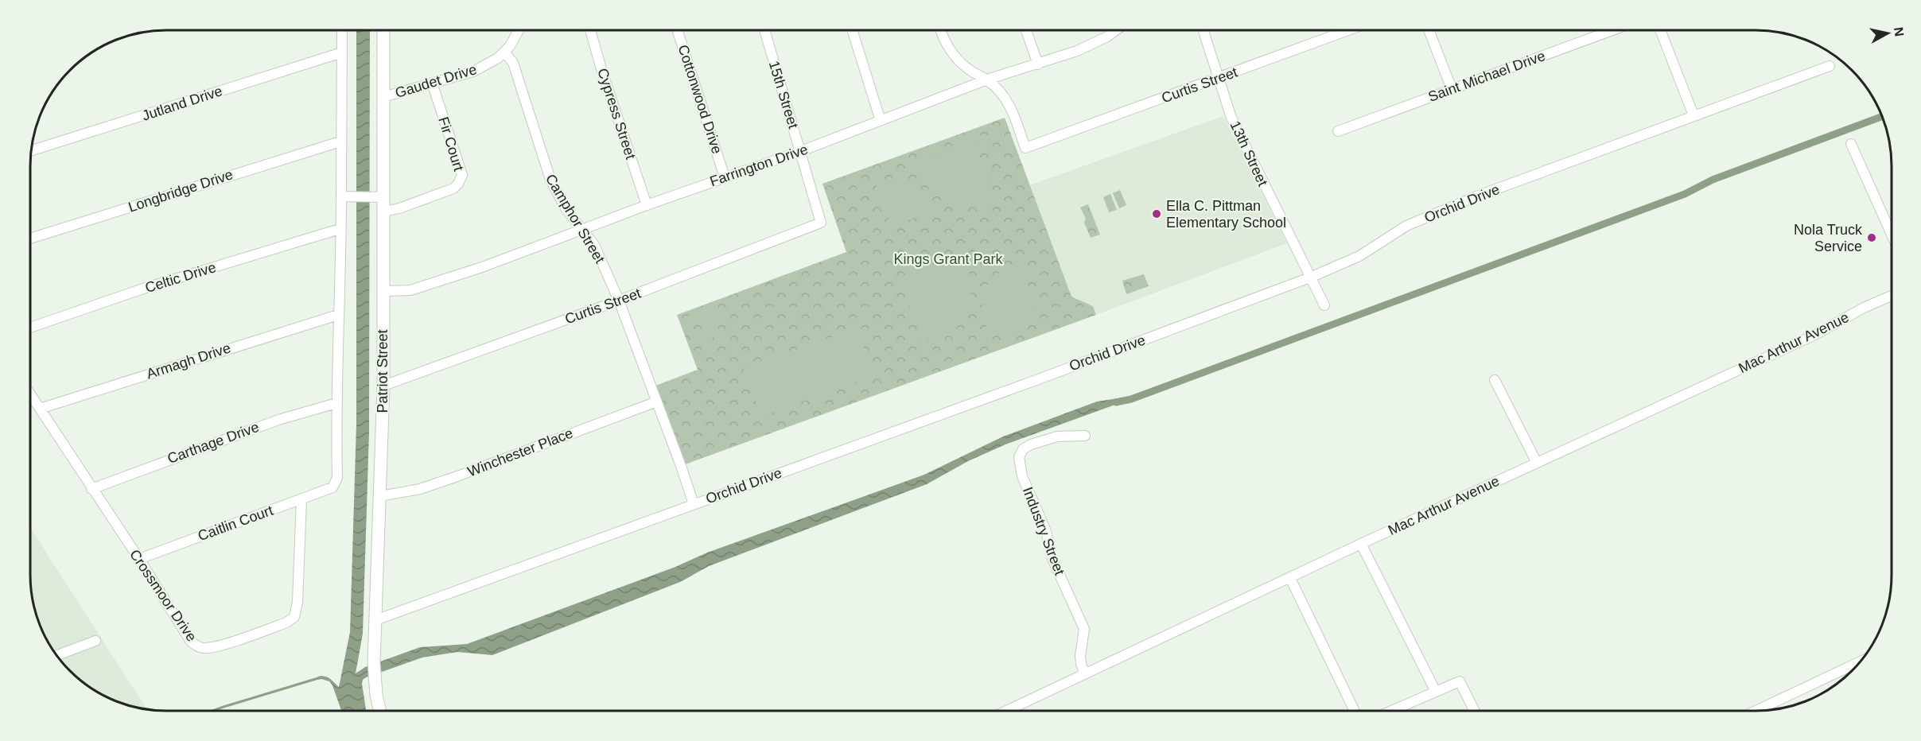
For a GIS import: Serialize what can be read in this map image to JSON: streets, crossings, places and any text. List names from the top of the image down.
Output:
{
  "streets": {
    "main road": ["Patriot Street"],
    "street": [
      "Saint Michael Drive",
      "Gaudet Drive",
      "Curtis Street",
      "15th Street",
      "Cottonwood Drive",
      "Jutland Drive",
      "Cypress Street",
      "Fir Court",
      "13th Street",
      "Farrington Drive",
      "Longbridge Drive",
      "Orchid Drive",
      "Camphor Street",
      "Celtic Drive",
      "Mac Arthur Avenue",
      "Armagh Drive",
      "Carthage Drive",
      "Winchester Place",
      "Caitlin Court",
      "Industry Street",
      "Crossmoor Drive"
    ]
  },
  "crossings": [
    ["Gaudet Drive", "Fir Court"],
    ["Gaudet Drive", "Camphor Street"],
    ["Gaudet Drive", "Patriot Street"],
    ["Curtis Street", "15th Street"],
    ["Curtis Street", "13th Street"],
    ["Curtis Street", "Farrington Drive"],
    ["Curtis Street", "Camphor Street"],
    ["Curtis Street", "Patriot Street"],
    ["15th Street", "Farrington Drive"],
    ["Cottonwood Drive", "Farrington Drive"],
    ["Cypress Street", "Farrington Drive"],
    ["Fir Court", "Patriot Street"],
    ["13th Street", "Orchid Drive"],
    ["Farrington Drive", "Camphor Street"],
    ["Farrington Drive", "Patriot Street"],
    ["Orchid Drive", "Camphor Street"],
    ["Orchid Drive", "Patriot Street"],
    ["Camphor Street", "Winchester Place"],
    ["Mac Arthur Avenue", "Industry Street"],
    ["Armagh Drive", "Crossmoor Drive"],
    ["Patriot Street", "Winchester Place"],
    ["Carthage Drive", "Caitlin Court"],
    ["Carthage Drive", "Crossmoor Drive"],
    ["Caitlin Court", "Crossmoor Drive"]
  ],
  "parks": ["Kings Grant Park"],
  "places": ["Ella C. Pittman Elementary School", "Nola Truck Service"],
  "north": "right"
}
